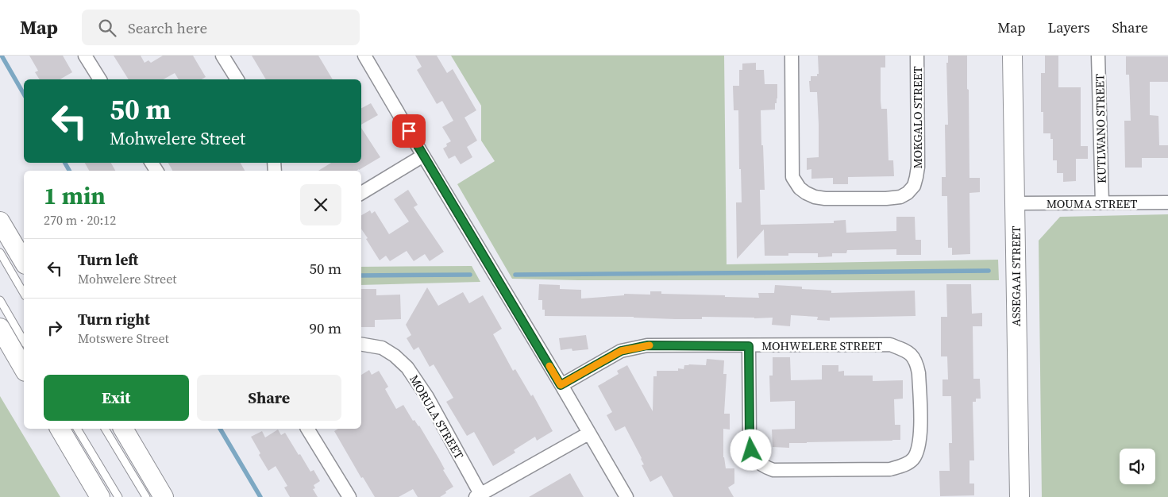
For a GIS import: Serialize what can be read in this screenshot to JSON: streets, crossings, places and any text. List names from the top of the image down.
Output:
{
  "streets": {
    "street": [
      "MOKGALO STREET",
      "KUTLWANO STREET",
      "MOUMA STREET",
      "ASSEGAAI STREET",
      "MOHWELERE STREET",
      "MORULA STREET"
    ]
  },
  "crossings": [
    ["KUTLWANO STREET", "MOUMA STREET"],
    ["MOUMA STREET", "ASSEGAAI STREET"]
  ],
  "page": {
    "header": "Map",
    "search": "Search here",
    "nav": ["Map", "Layers", "Share"],
    "turn": ["50 m", "Mohwelere Street"],
    "heading": ["1 min", "270 m · 20:12"],
    "list": [
      {
        "name": "Turn left",
        "note": "Mohwelere Street",
        "value": "50 m"
      },
      {
        "name": "Turn right",
        "note": "Motswere Street",
        "value": "90 m"
      }
    ],
    "buttons": ["Exit", "Share"]
  }
}
